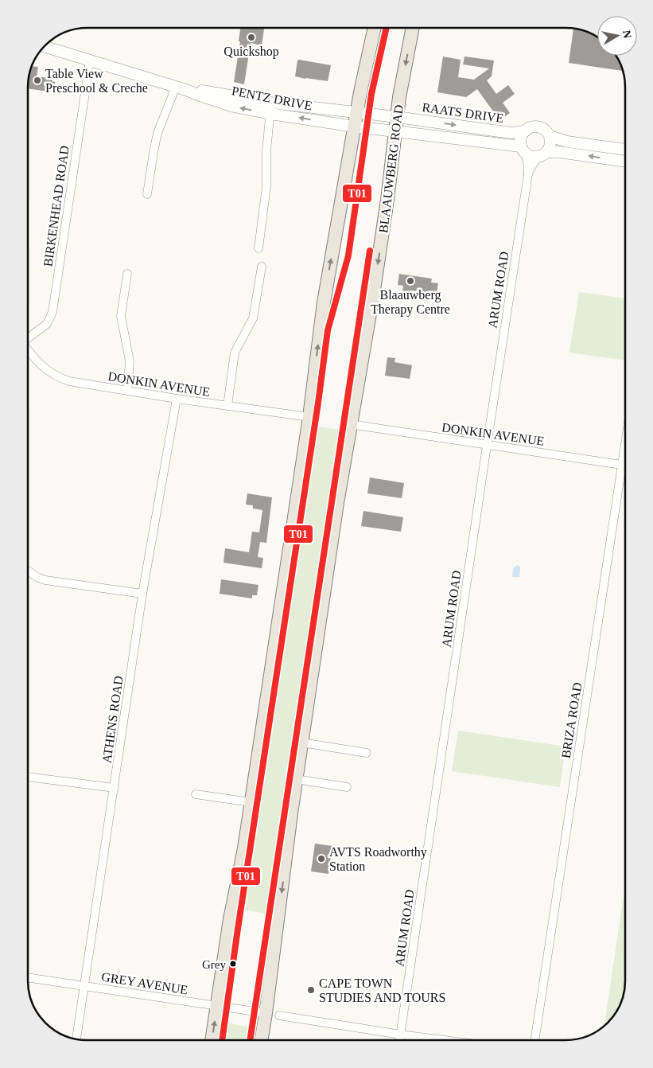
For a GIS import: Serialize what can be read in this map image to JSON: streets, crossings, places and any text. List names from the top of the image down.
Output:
{
  "streets": {
    "main road": ["BLAAUWBERG ROAD"],
    "street": [
      "PENTZ DRIVE",
      "RAATS DRIVE",
      "BIRKENHEAD ROAD",
      "ARUM ROAD",
      "DONKIN AVENUE",
      "ATHENS ROAD",
      "BRIZA ROAD",
      "GREY AVENUE"
    ]
  },
  "crossings": [
    ["PENTZ DRIVE", "RAATS DRIVE"],
    ["PENTZ DRIVE", "BLAAUWBERG ROAD"],
    ["PENTZ DRIVE", "BIRKENHEAD ROAD"],
    ["RAATS DRIVE", "BLAAUWBERG ROAD"],
    ["RAATS DRIVE", "ARUM ROAD"],
    ["BLAAUWBERG ROAD", "DONKIN AVENUE"],
    ["BLAAUWBERG ROAD", "GREY AVENUE"],
    ["ARUM ROAD", "DONKIN AVENUE"],
    ["DONKIN AVENUE", "ATHENS ROAD"],
    ["DONKIN AVENUE", "BRIZA ROAD"],
    ["ATHENS ROAD", "GREY AVENUE"]
  ],
  "places": [
    "Quickshop",
    "Table View Preschool & Creche",
    "Blaauwberg Therapy Centre",
    "AVTS Roadworthy Station",
    "Grey",
    "CAPE TOWN STUDIES AND TOURS"
  ],
  "lines": ["transit line T01"],
  "north": "right"
}
